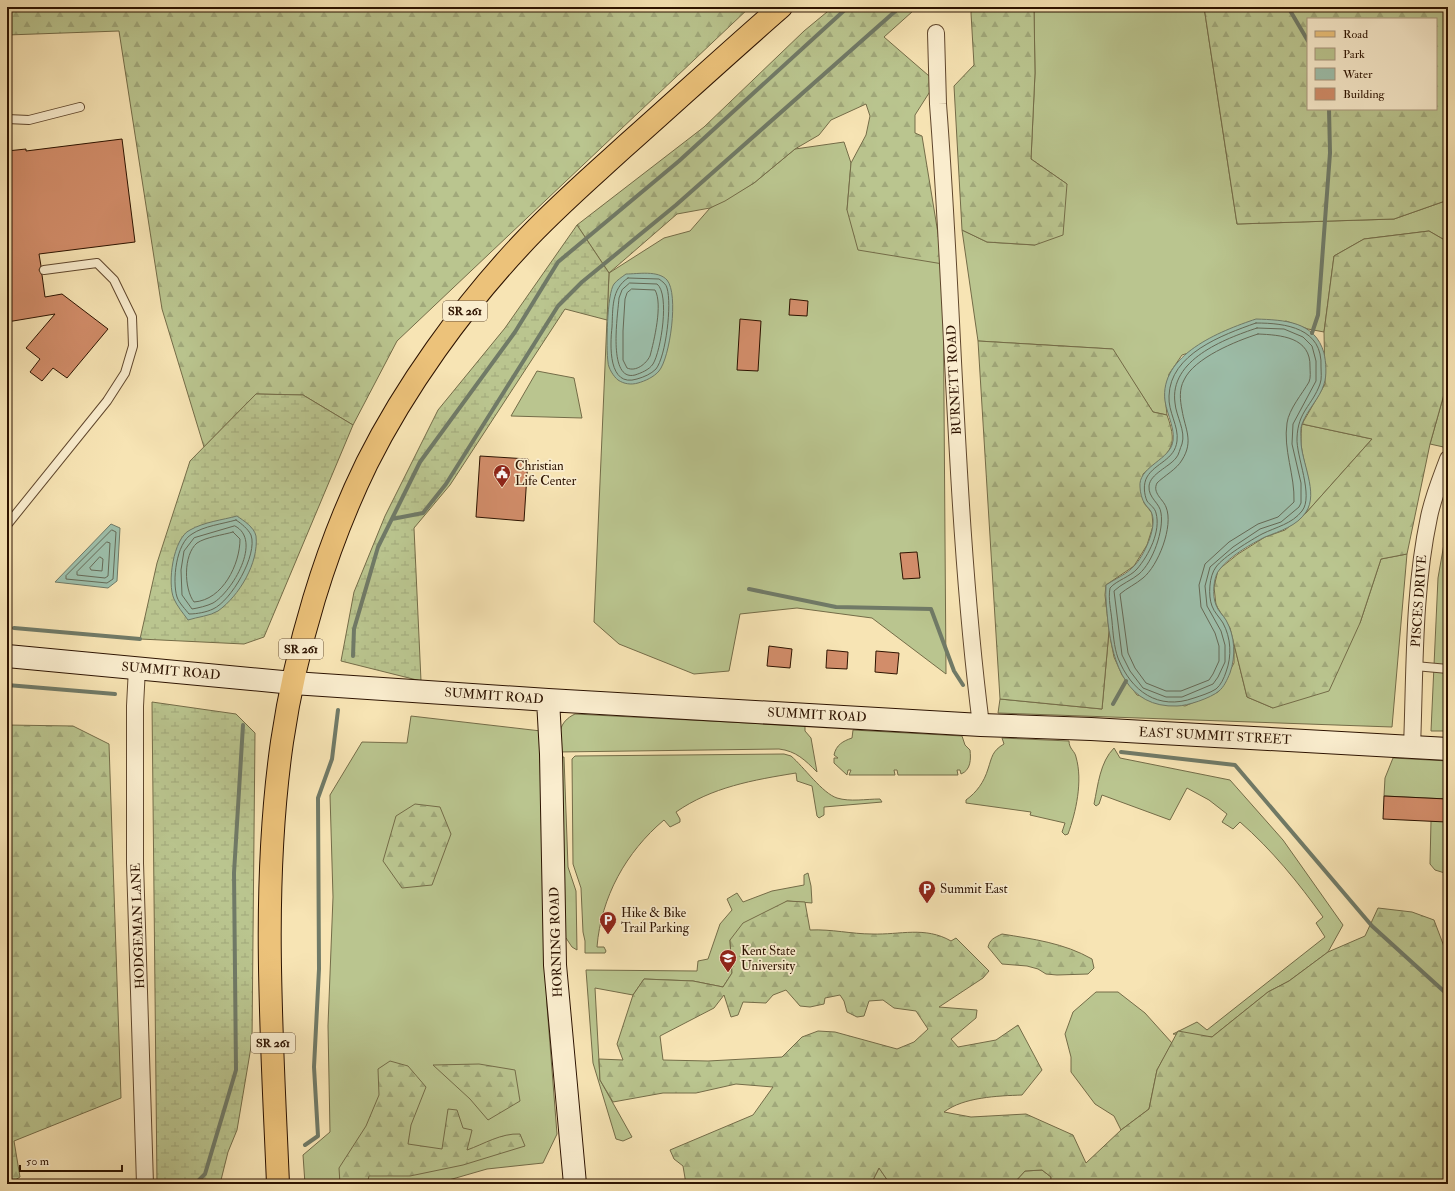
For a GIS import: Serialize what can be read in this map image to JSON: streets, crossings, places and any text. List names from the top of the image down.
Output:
{
  "streets": {
    "main road": [
      "SR 261",
      "SUMMIT ROAD",
      "EAST SUMMIT STREET",
      "HORNING ROAD"
    ],
    "street": ["BURNETT ROAD", "PISCES DRIVE", "HODGEMAN LANE"]
  },
  "crossings": [
    ["SR 261", "SUMMIT ROAD"],
    ["BURNETT ROAD", "SUMMIT ROAD"],
    ["BURNETT ROAD", "EAST SUMMIT STREET"],
    ["PISCES DRIVE", "EAST SUMMIT STREET"],
    ["SUMMIT ROAD", "EAST SUMMIT STREET"],
    ["SUMMIT ROAD", "HODGEMAN LANE"],
    ["SUMMIT ROAD", "HORNING ROAD"]
  ],
  "places": {
    "public building": ["Christian Life Center"],
    "parking": ["Summit East", "Hike & Bike Trail Parking"],
    "school or university": ["Kent State University"]
  },
  "legend": [
    "Road",
    "Park",
    "Water",
    "Building"
  ],
  "scale_bar": "50 m"
}
